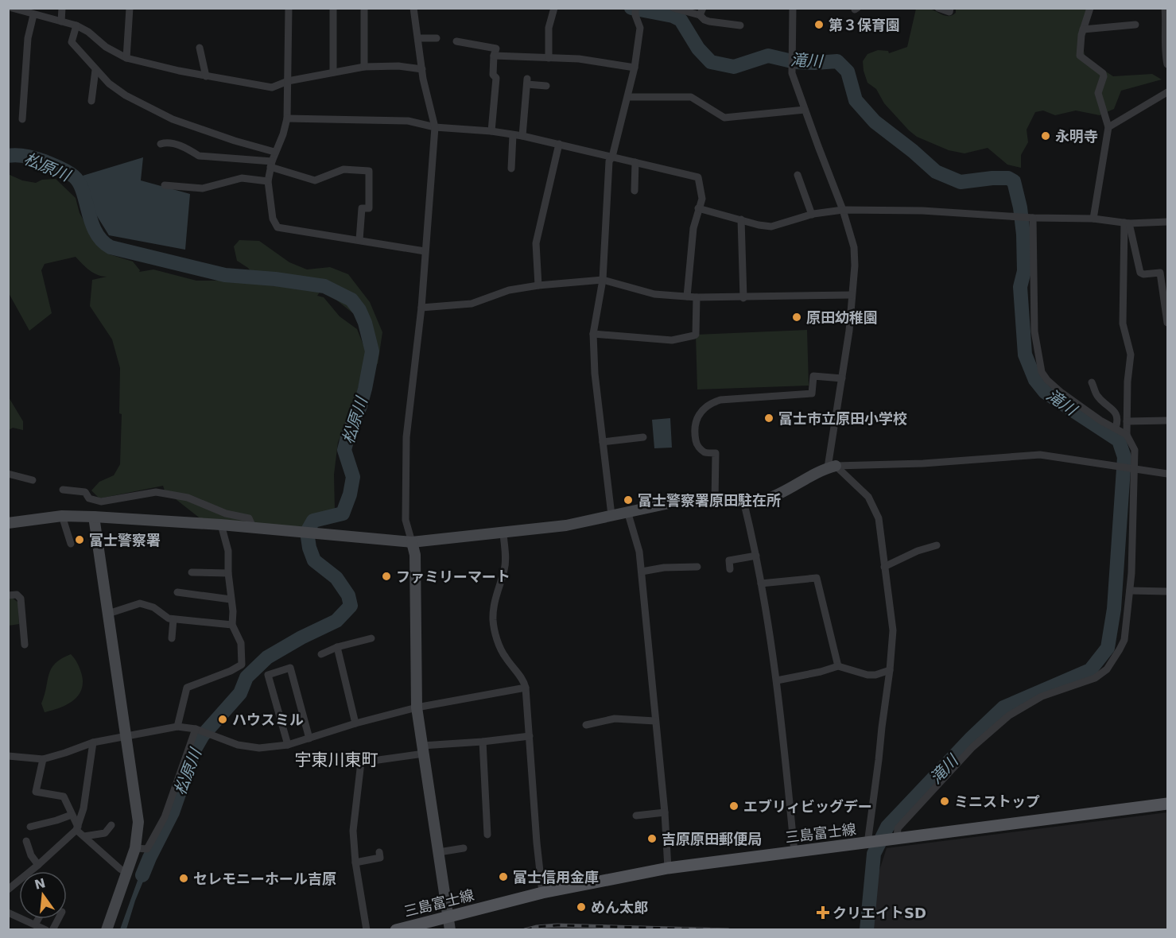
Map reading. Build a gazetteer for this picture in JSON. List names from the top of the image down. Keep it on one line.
{"streets":{"main road":["三島富士線"]},"districts":["宇東川東町"],"water":["滝川","松原川"],"places":{"other":["第３保育園","永明寺","原田幼稚園","富士市立原田小学校","富士警察署原田駐在所","富士警察署","ファミリーマート","ハウスミル","ミニストップ","エブリィビッグデー","吉原原田郵便局","富士信用金庫","セレモニーホール吉原","めん太郎"],"health":["クリエイトSD"]},"north":"top"}
